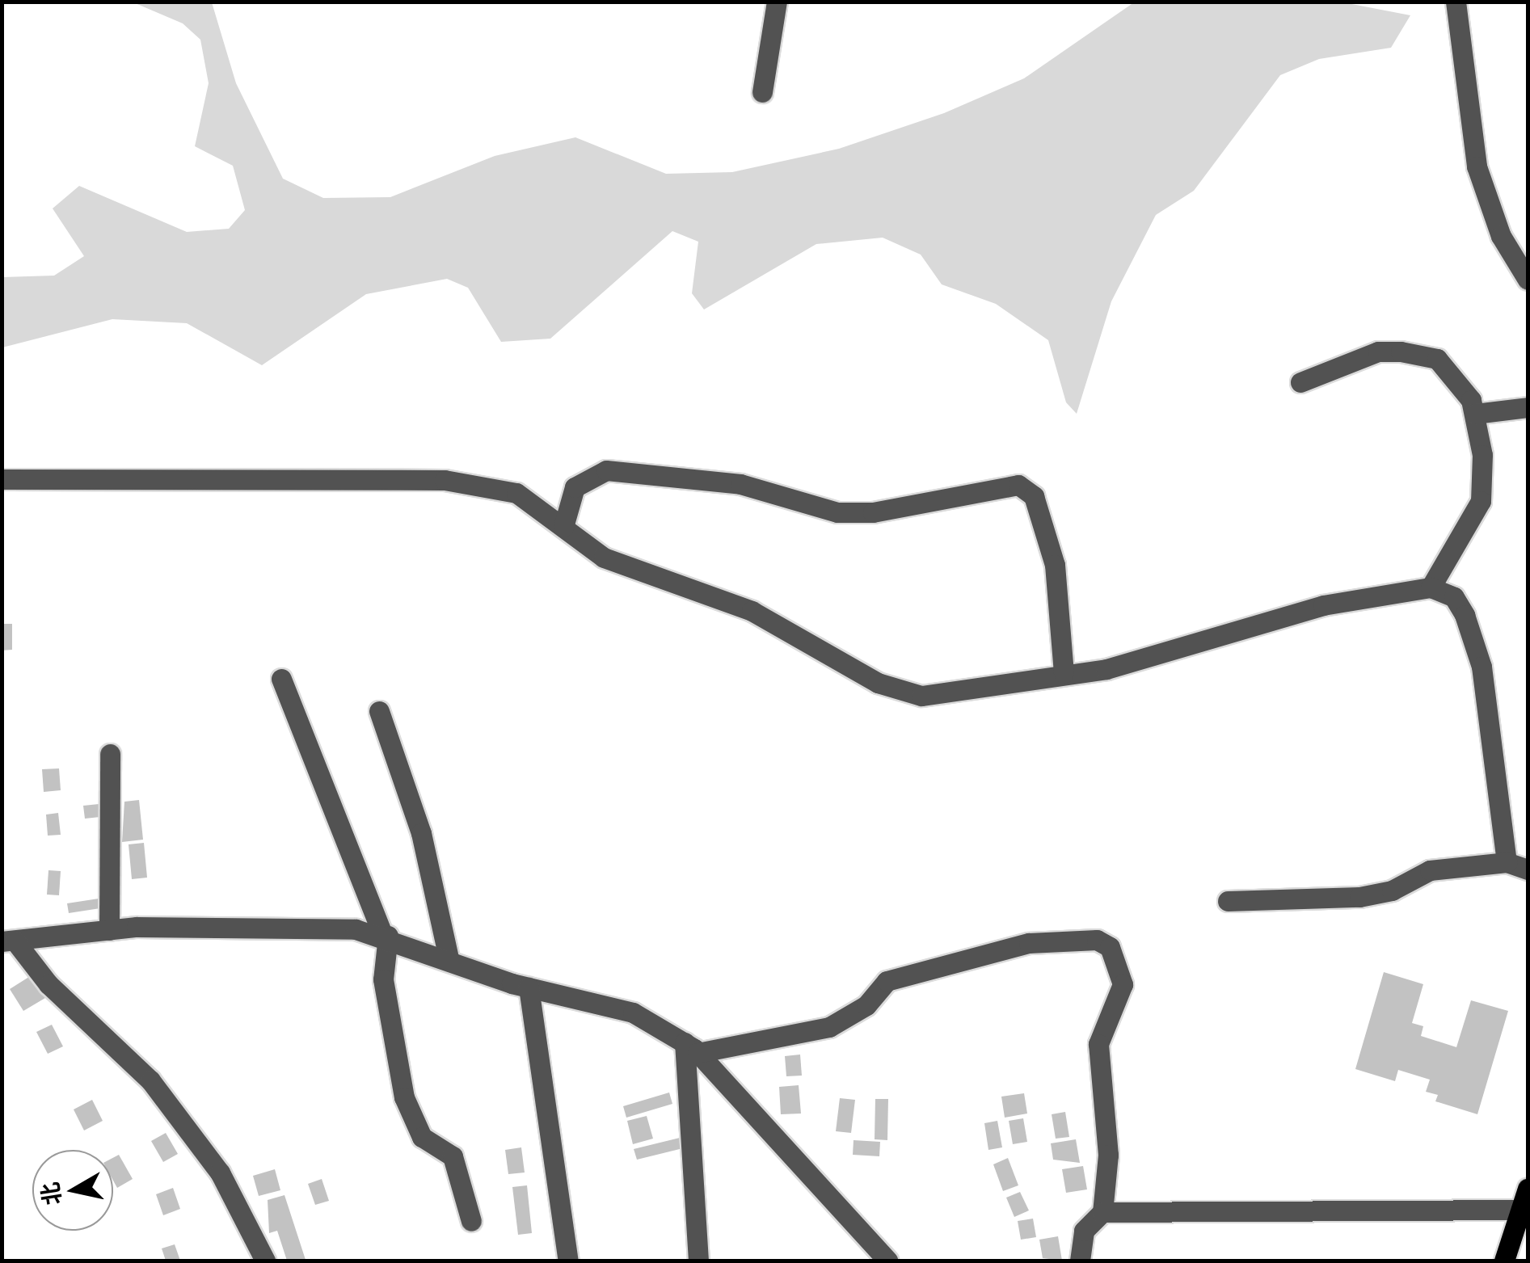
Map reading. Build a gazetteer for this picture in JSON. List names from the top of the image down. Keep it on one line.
{"north":"left"}
